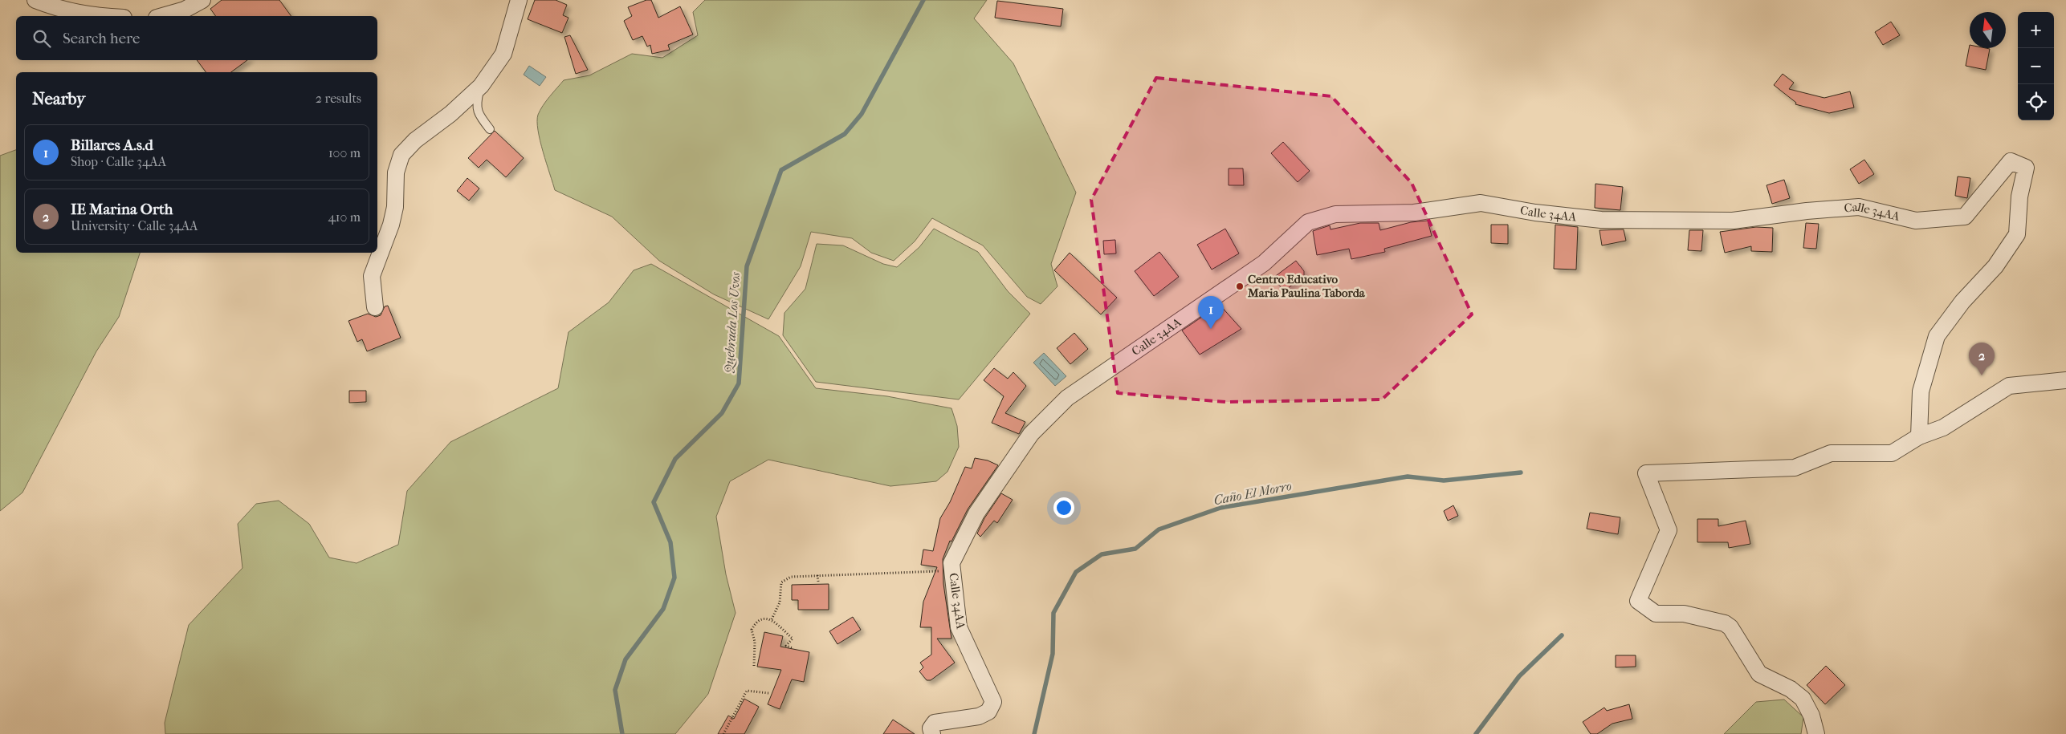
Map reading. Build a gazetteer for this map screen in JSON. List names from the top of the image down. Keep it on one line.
{"streets":{"street":["Calle 34AA"]},"water":["Quebrada Los Uvos","Caño El Morro"],"places":["Centro Educativo Maria Paulina Taborda"],"north":"top","page":{"map_buttons":["+","−"],"search":"Search here","heading":["Nearby","2 results"],"list":[{"mark":"1","name":"Billares A.s.d","note":"Shop · Calle 34AA","value":"100 m"},{"mark":"2","name":"IE Marina Orth","note":"University · Calle 34AA","value":"410 m"}],"pins":["1","2"]}}
